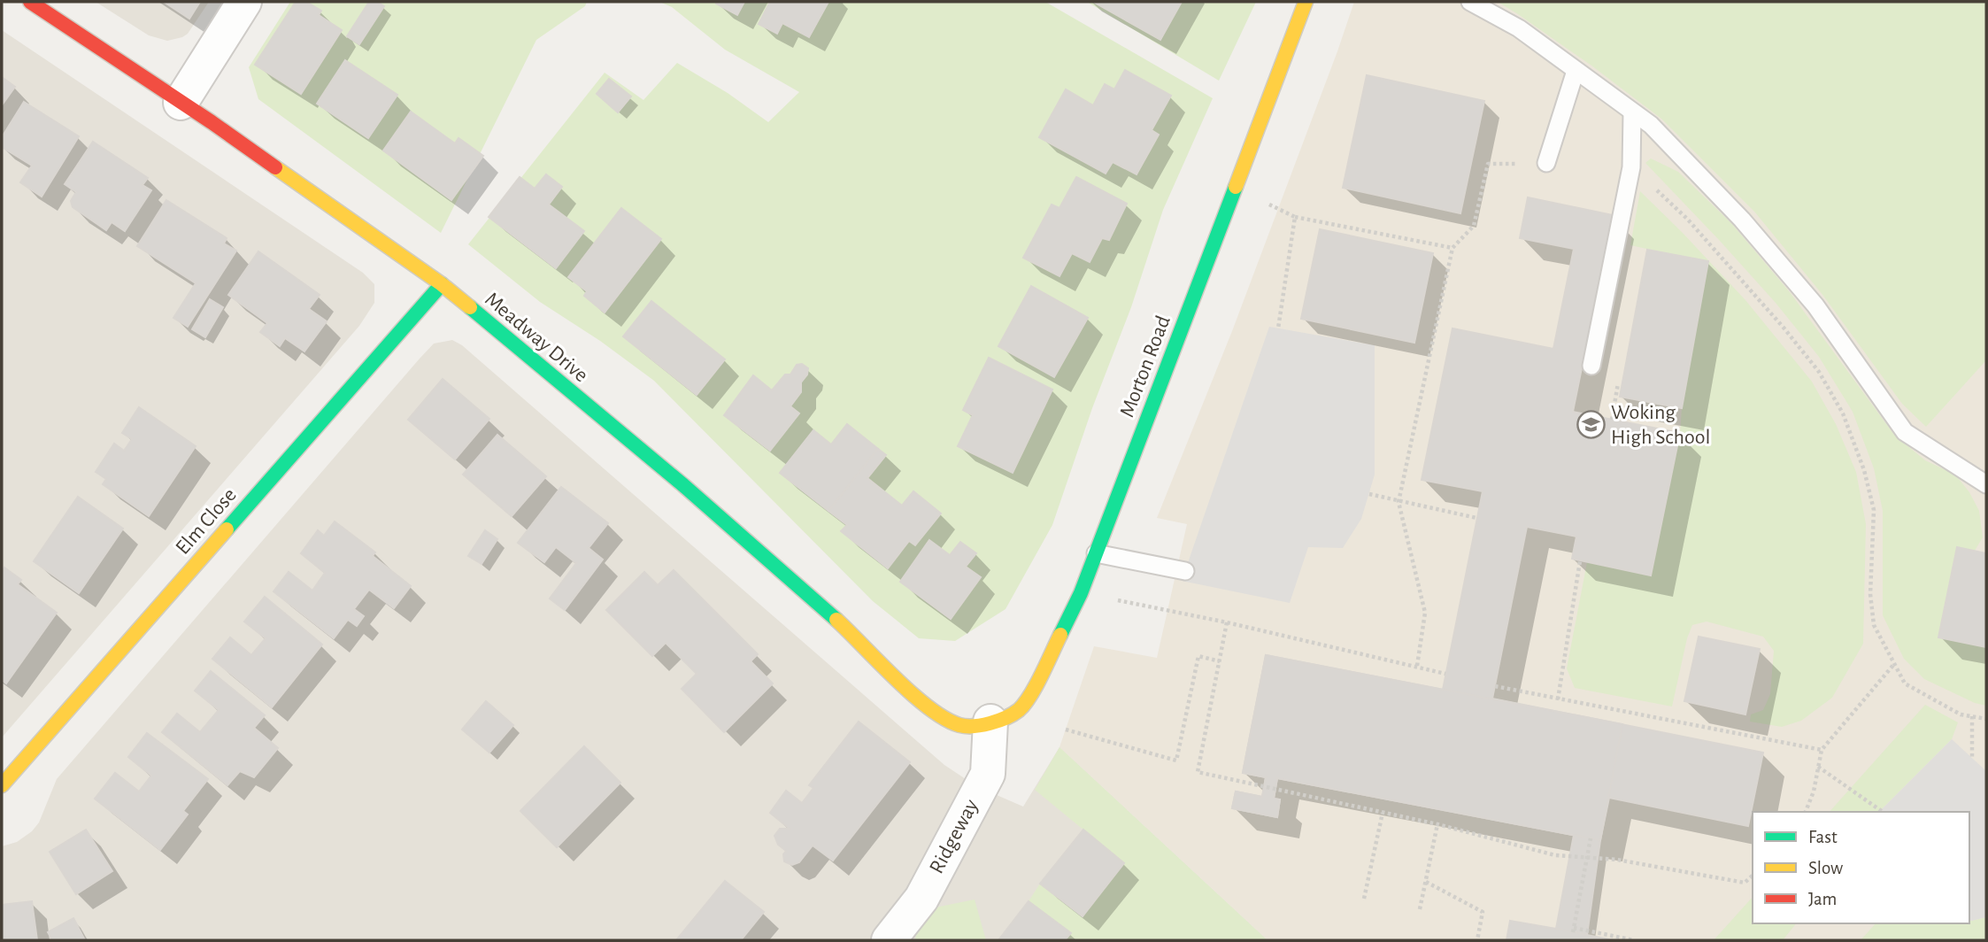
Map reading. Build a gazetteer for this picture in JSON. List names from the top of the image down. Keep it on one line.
{"streets":{"street":["Meadway Drive","Morton Road","Elm Close","Ridgeway"]},"crossings":[["Meadway Drive","Morton Road"],["Meadway Drive","Elm Close"],["Meadway Drive","Ridgeway"],["Morton Road","Ridgeway"]],"places":{"school or university":["Woking High School"]},"legend":["Fast","Slow","Jam"]}
